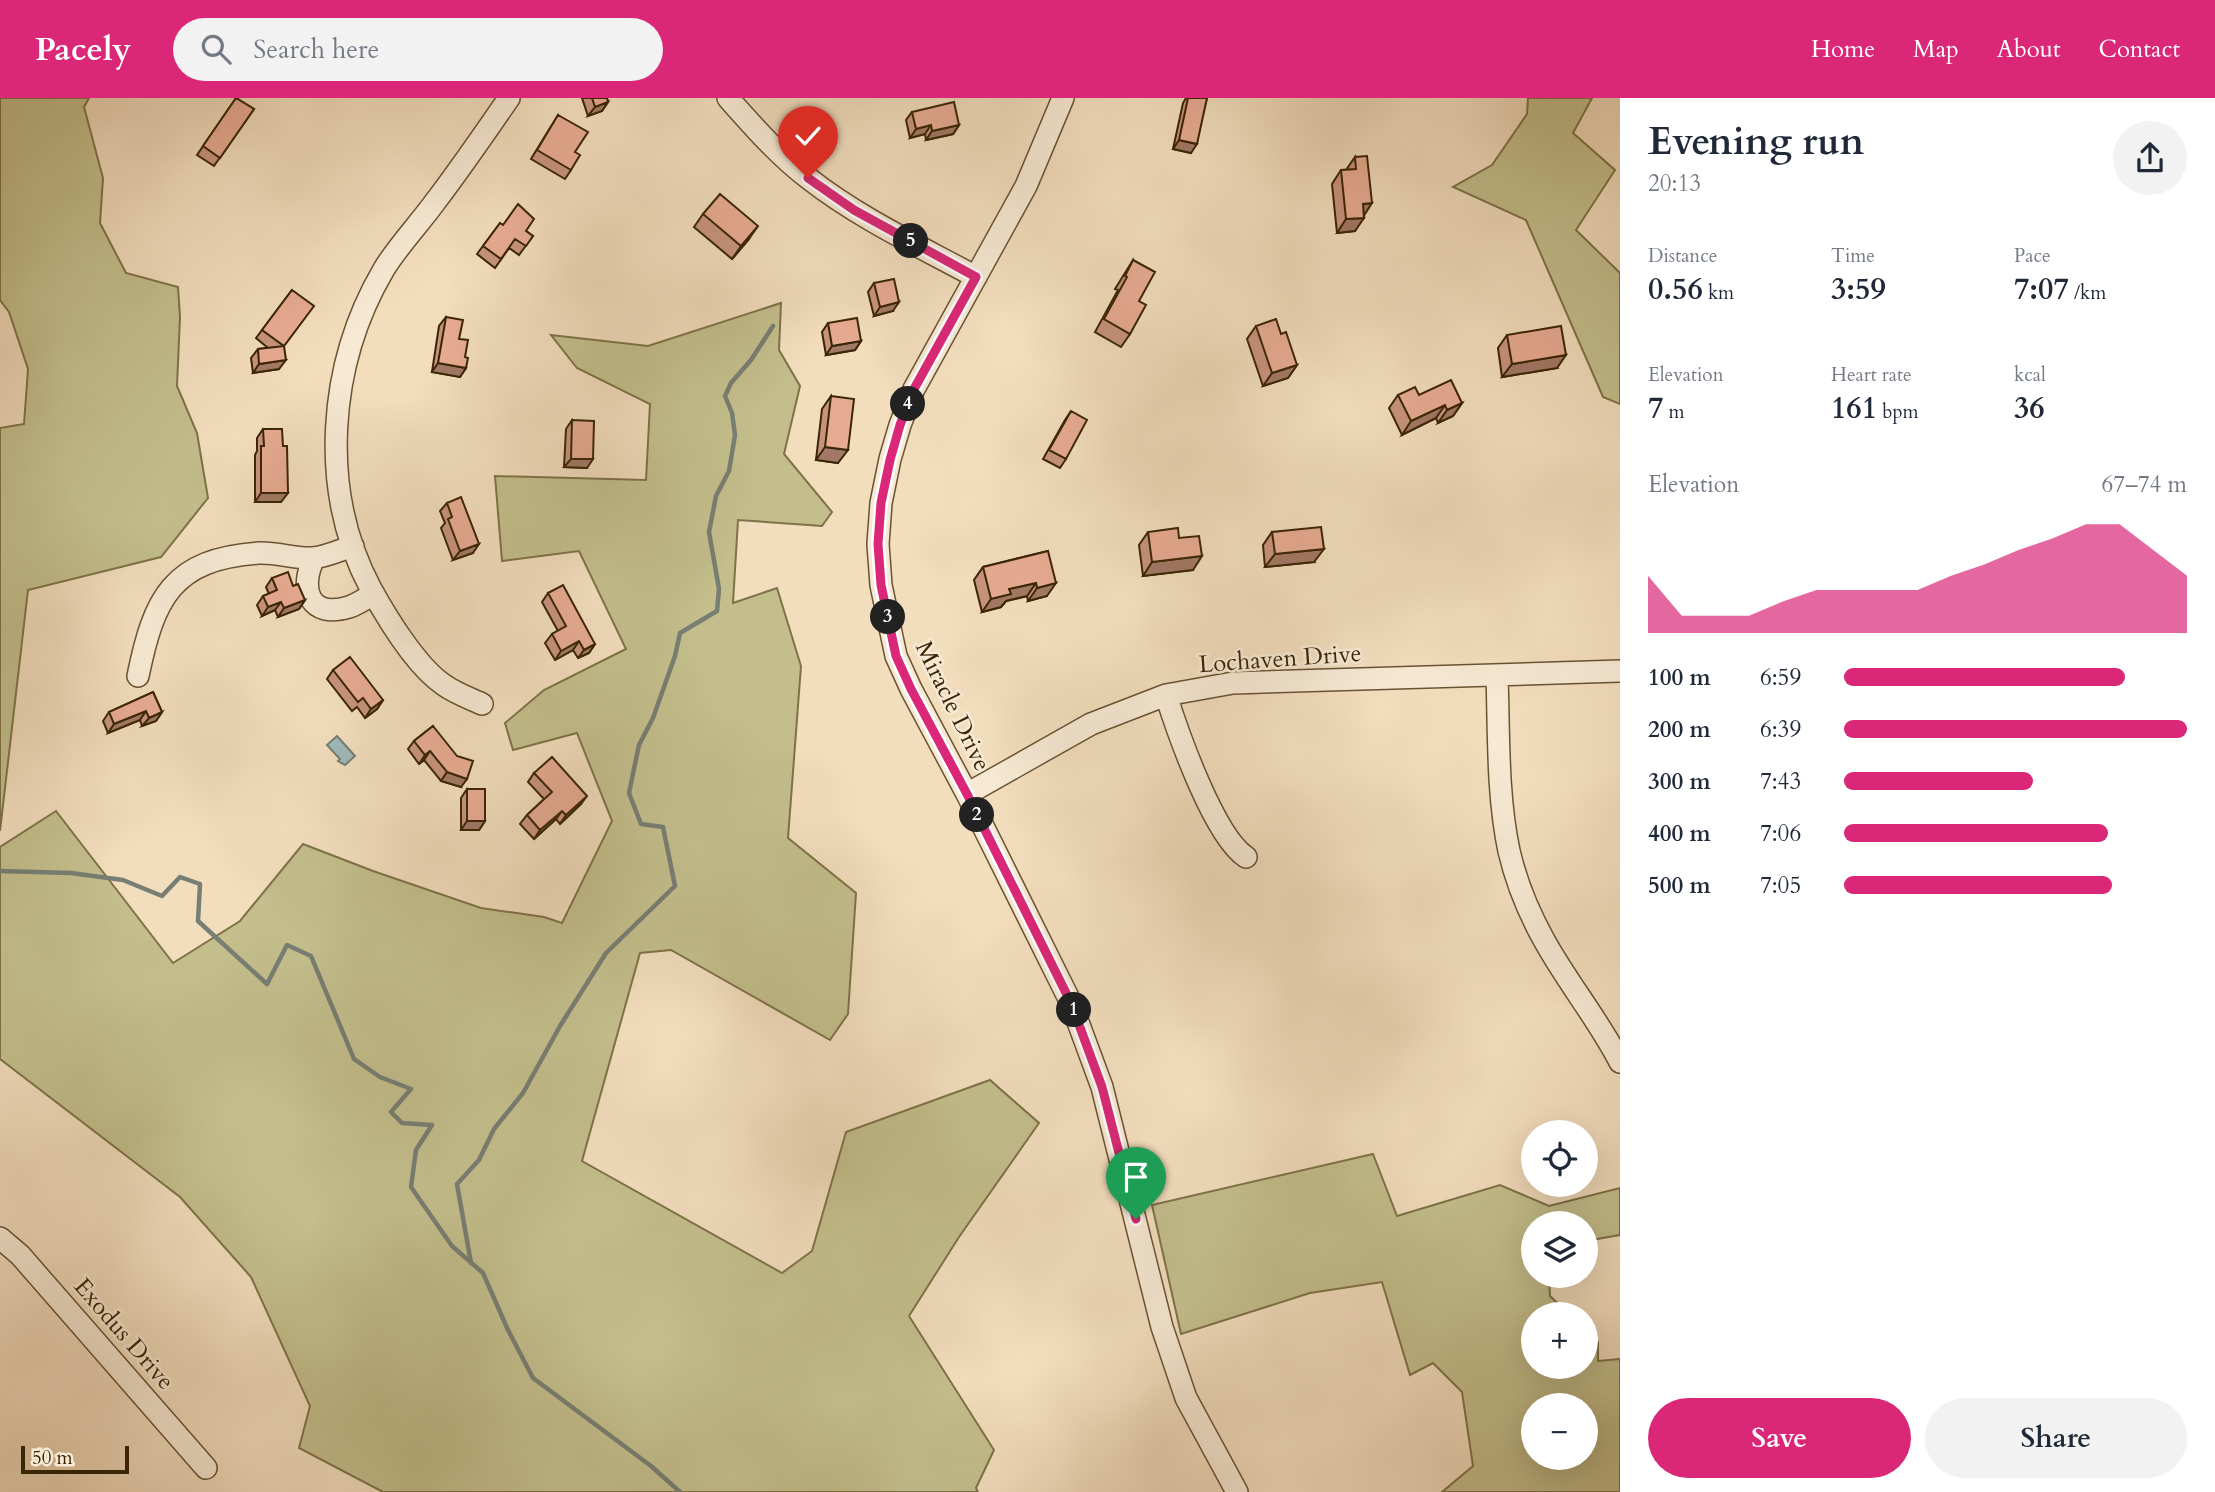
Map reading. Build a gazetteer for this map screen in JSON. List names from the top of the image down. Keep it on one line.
{"streets":{"street":["Lochaven Drive","Miracle Drive","Exodus Drive"]},"crossings":[["Lochaven Drive","Miracle Drive"]],"scale_bar":"50 m","page":{"header":"Pacely","search":"Search here","nav":["Home","Map","About","Contact"],"heading":["Evening run","20:13"],"stats":[["Distance","0.56 km"],["Time","3:59"],["Pace","7:07 /km"],["Elevation","7 m"],["Heart rate","161 bpm"],["kcal","36"]],"pins":["5","4","3","2","1"],"chart":["Elevation","67–74 m"],"list":[{"name":"100 m","note":"6:59"},{"name":"200 m","note":"6:39"},{"name":"300 m","note":"7:43"},{"name":"400 m","note":"7:06"},{"name":"500 m","note":"7:05"}],"map_buttons":["+","−"],"buttons":["Save","Share"],"scale":"50 m"}}
